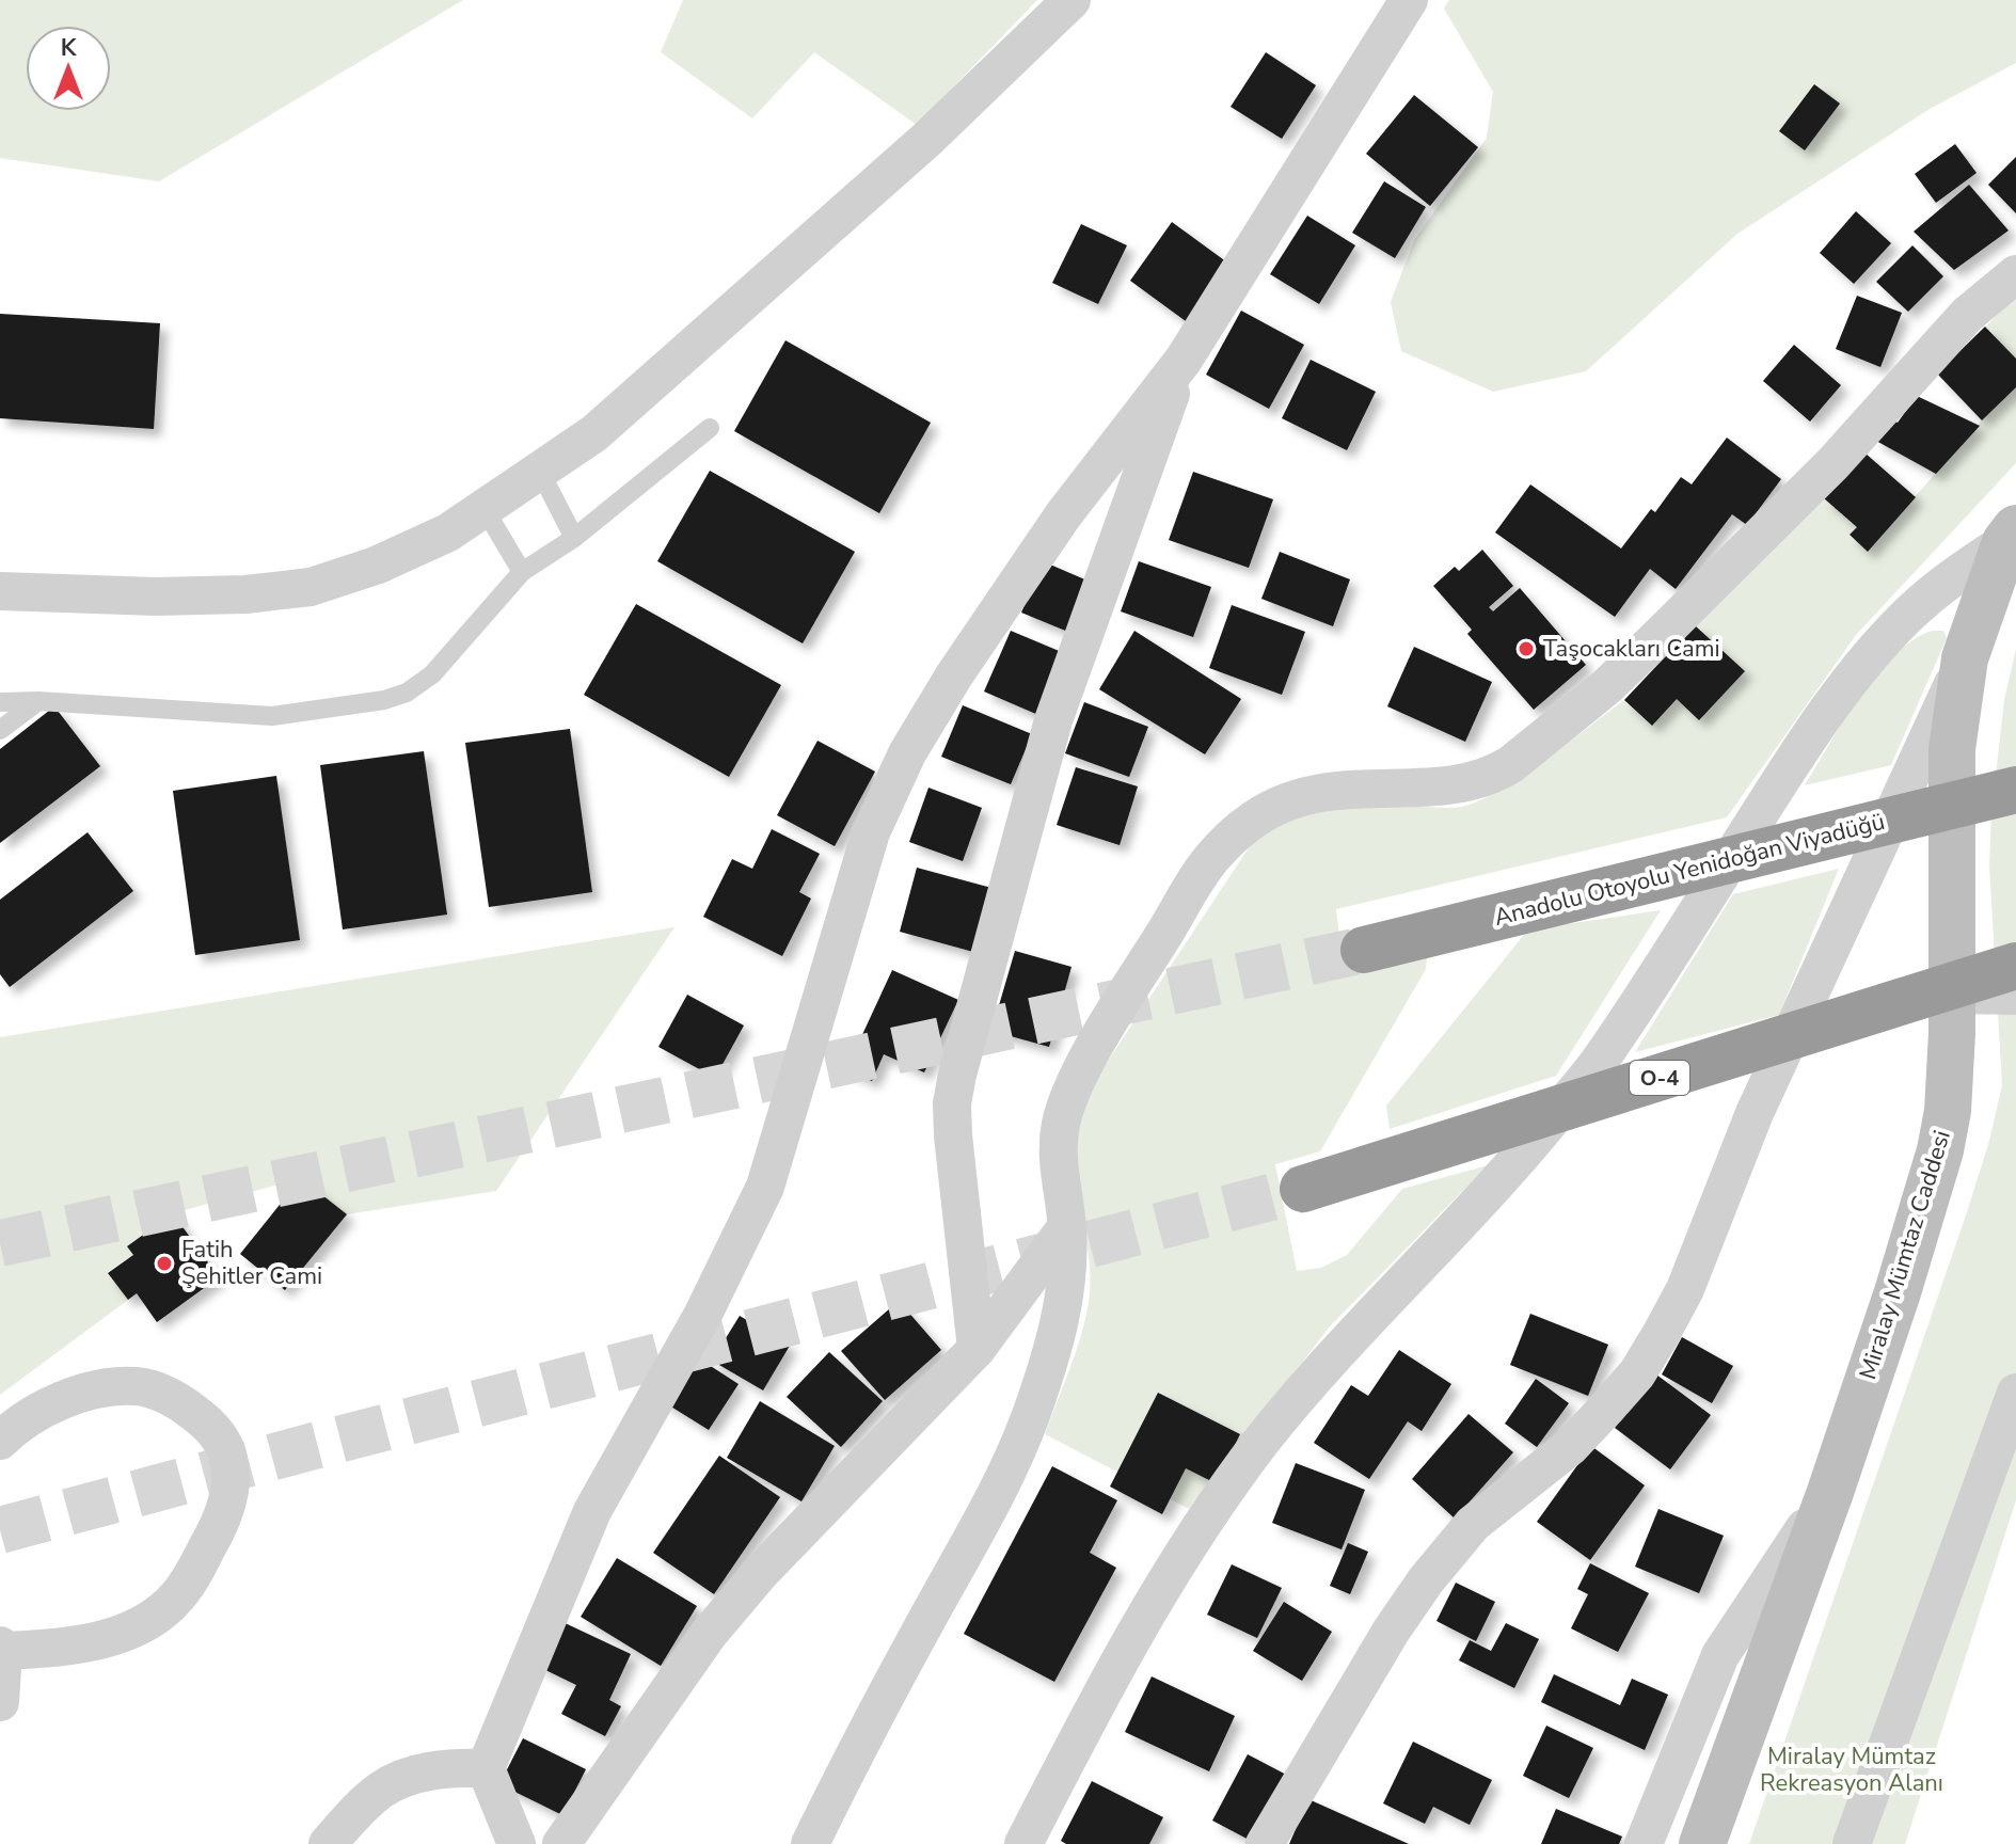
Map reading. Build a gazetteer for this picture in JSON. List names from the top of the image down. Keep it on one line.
{"streets":{"highway":["Anadolu Otoyolu Yenidoğan Viyadüğü","O-4"],"main road":["Miralay Mümtaz Caddesi"]},"parks":["Miralay Mümtaz Rekreasyon Alanı"],"places":["Taşocakları Cami","Fatih Şehitler Cami"],"north":"top"}
